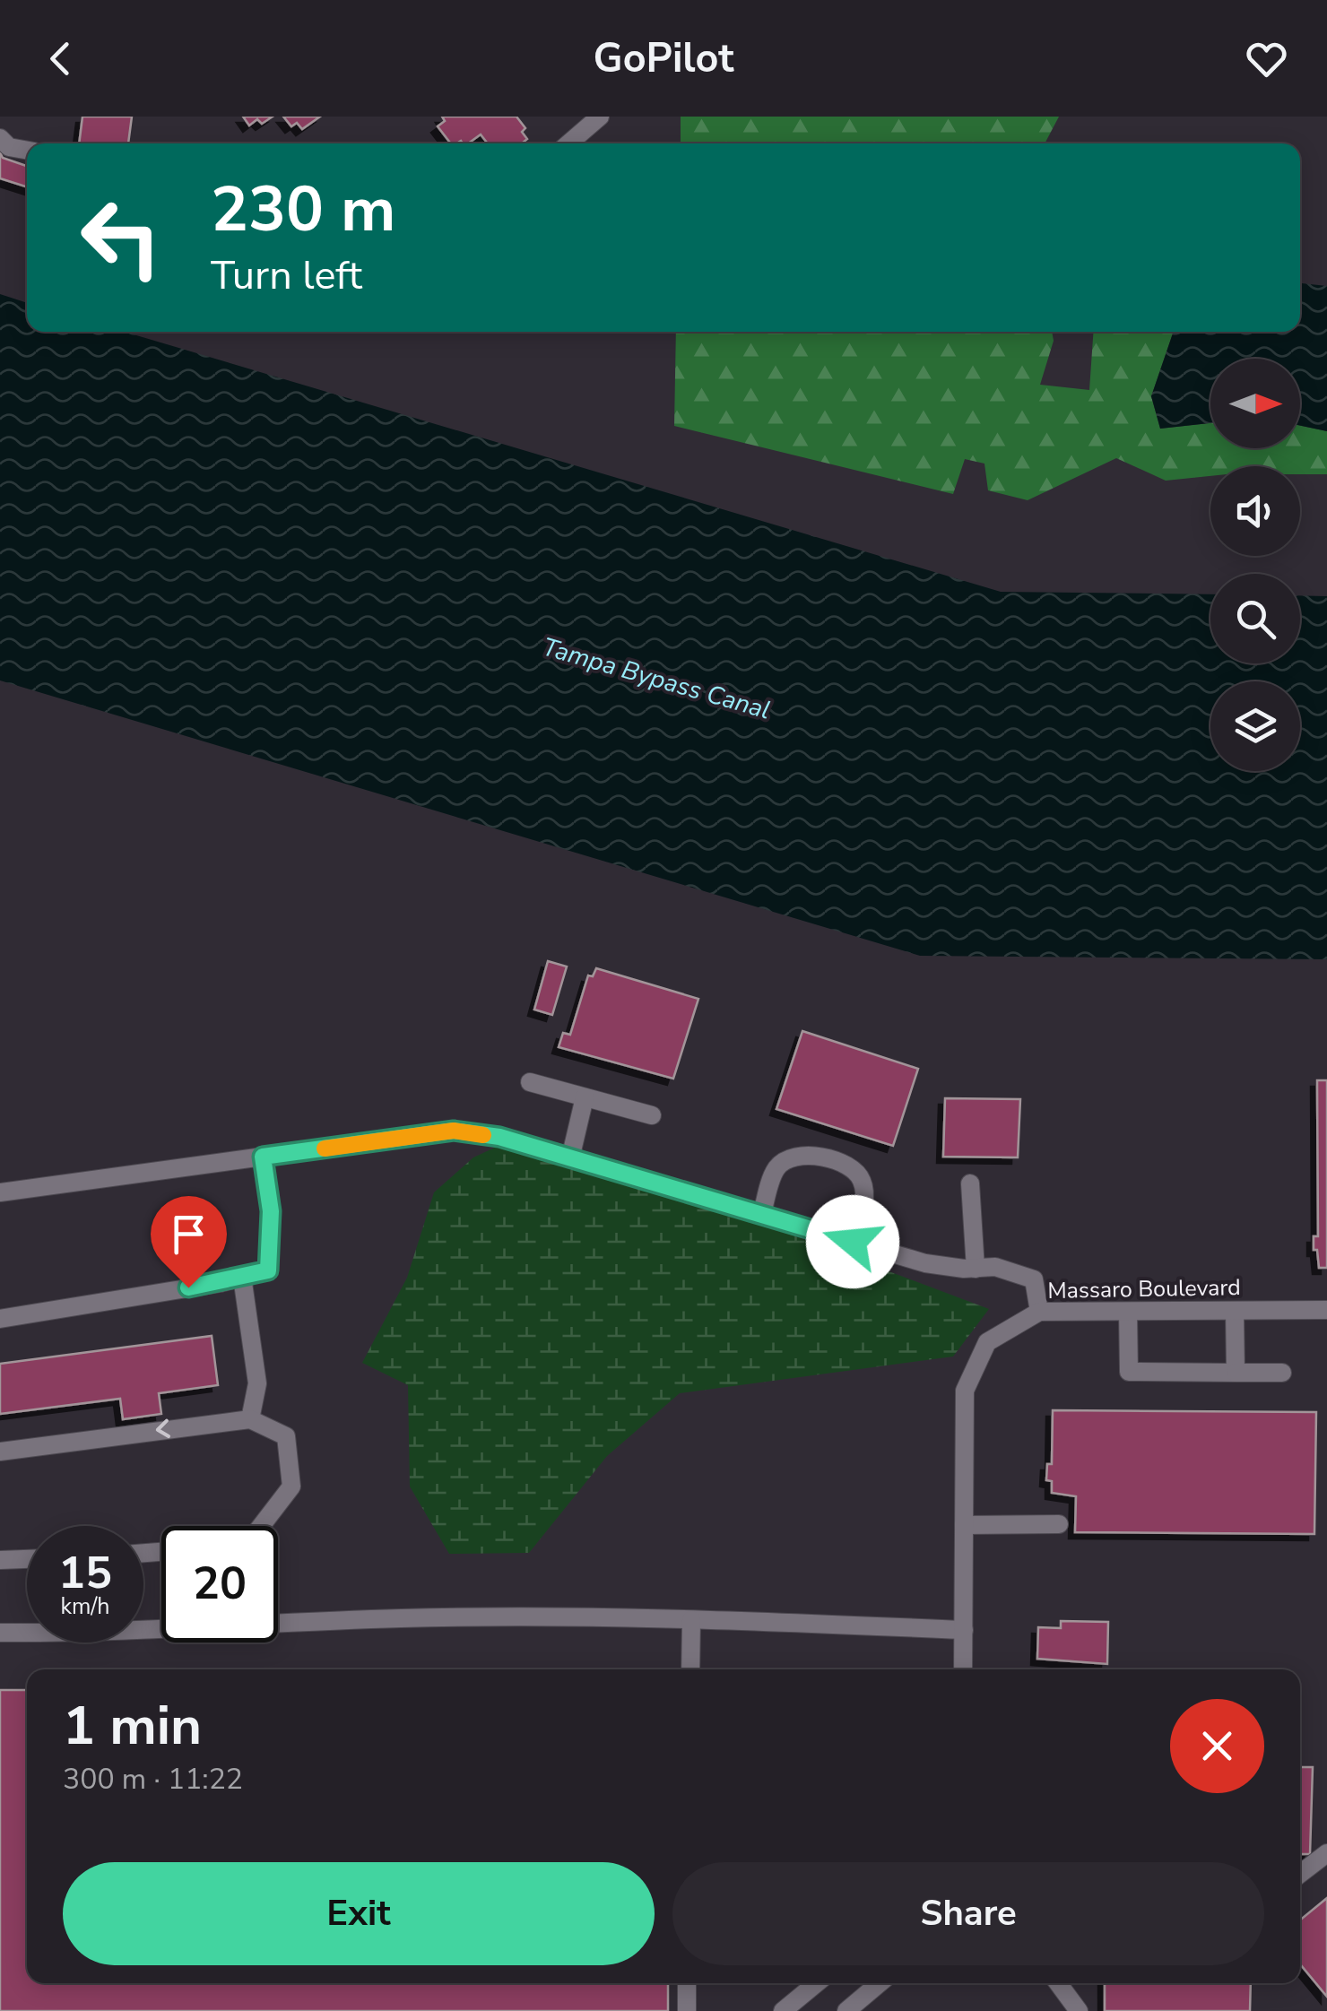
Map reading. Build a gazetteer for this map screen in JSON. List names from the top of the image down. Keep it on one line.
{"streets":{"street":["Massaro Boulevard"]},"water":["Tampa Bypass Canal"],"north":"right","page":{"header":"GoPilot","turn":["230 m","Turn left"],"speed":"15 km/h","limit":"20","heading":["1 min","300 m · 11:22"],"buttons":["Exit","Share"]}}
